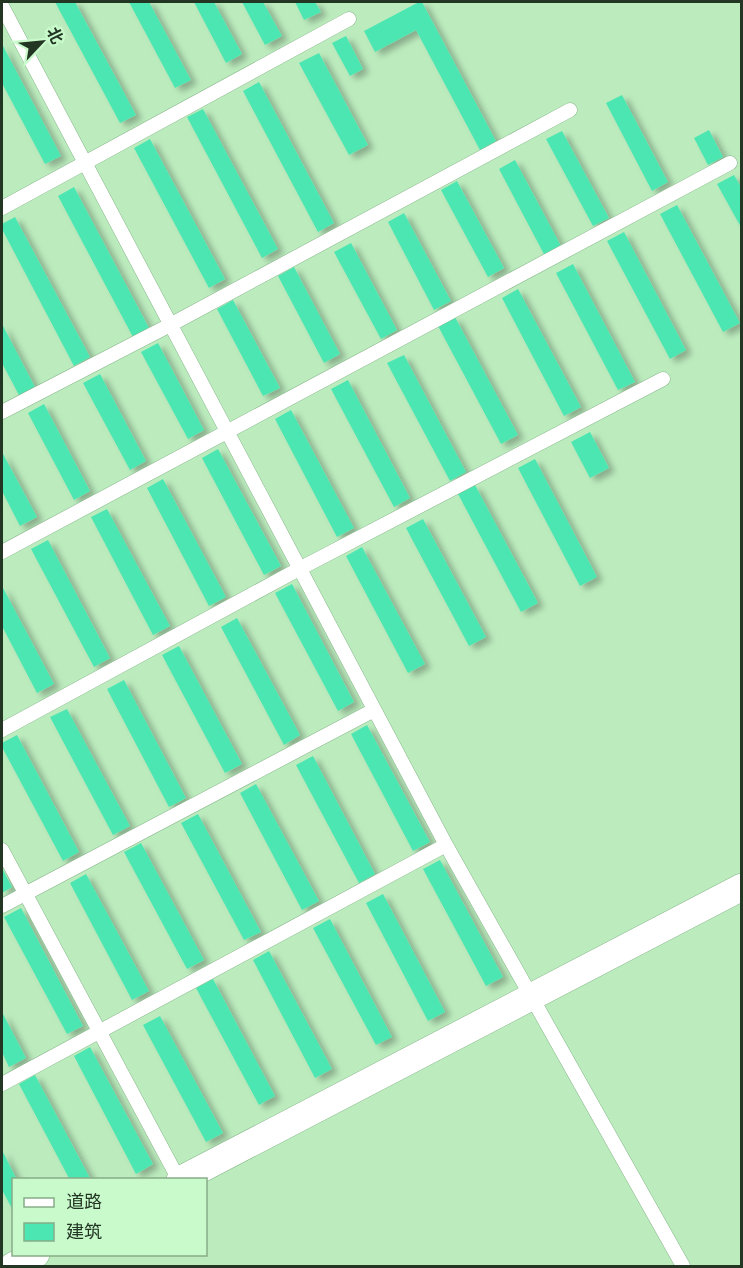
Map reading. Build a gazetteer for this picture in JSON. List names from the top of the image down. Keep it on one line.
{"legend":["道路","建筑"],"north":"top right"}
